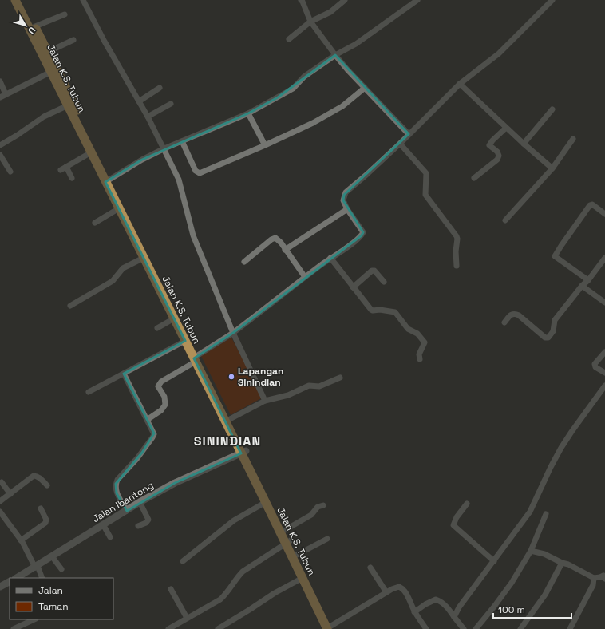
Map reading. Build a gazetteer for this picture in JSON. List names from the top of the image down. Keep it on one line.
{"streets":{"highway":["Jalan K.S. Tubun"],"street":["Jalan Ibantong"]},"crossings":[["Jalan K.S. Tubun","Jalan Ibantong"]],"districts":["SININDIAN"],"places":["Lapangan Sinindian"],"legend":["Jalan","Taman"],"scale_bar":"100 m","north":"bottom right"}
